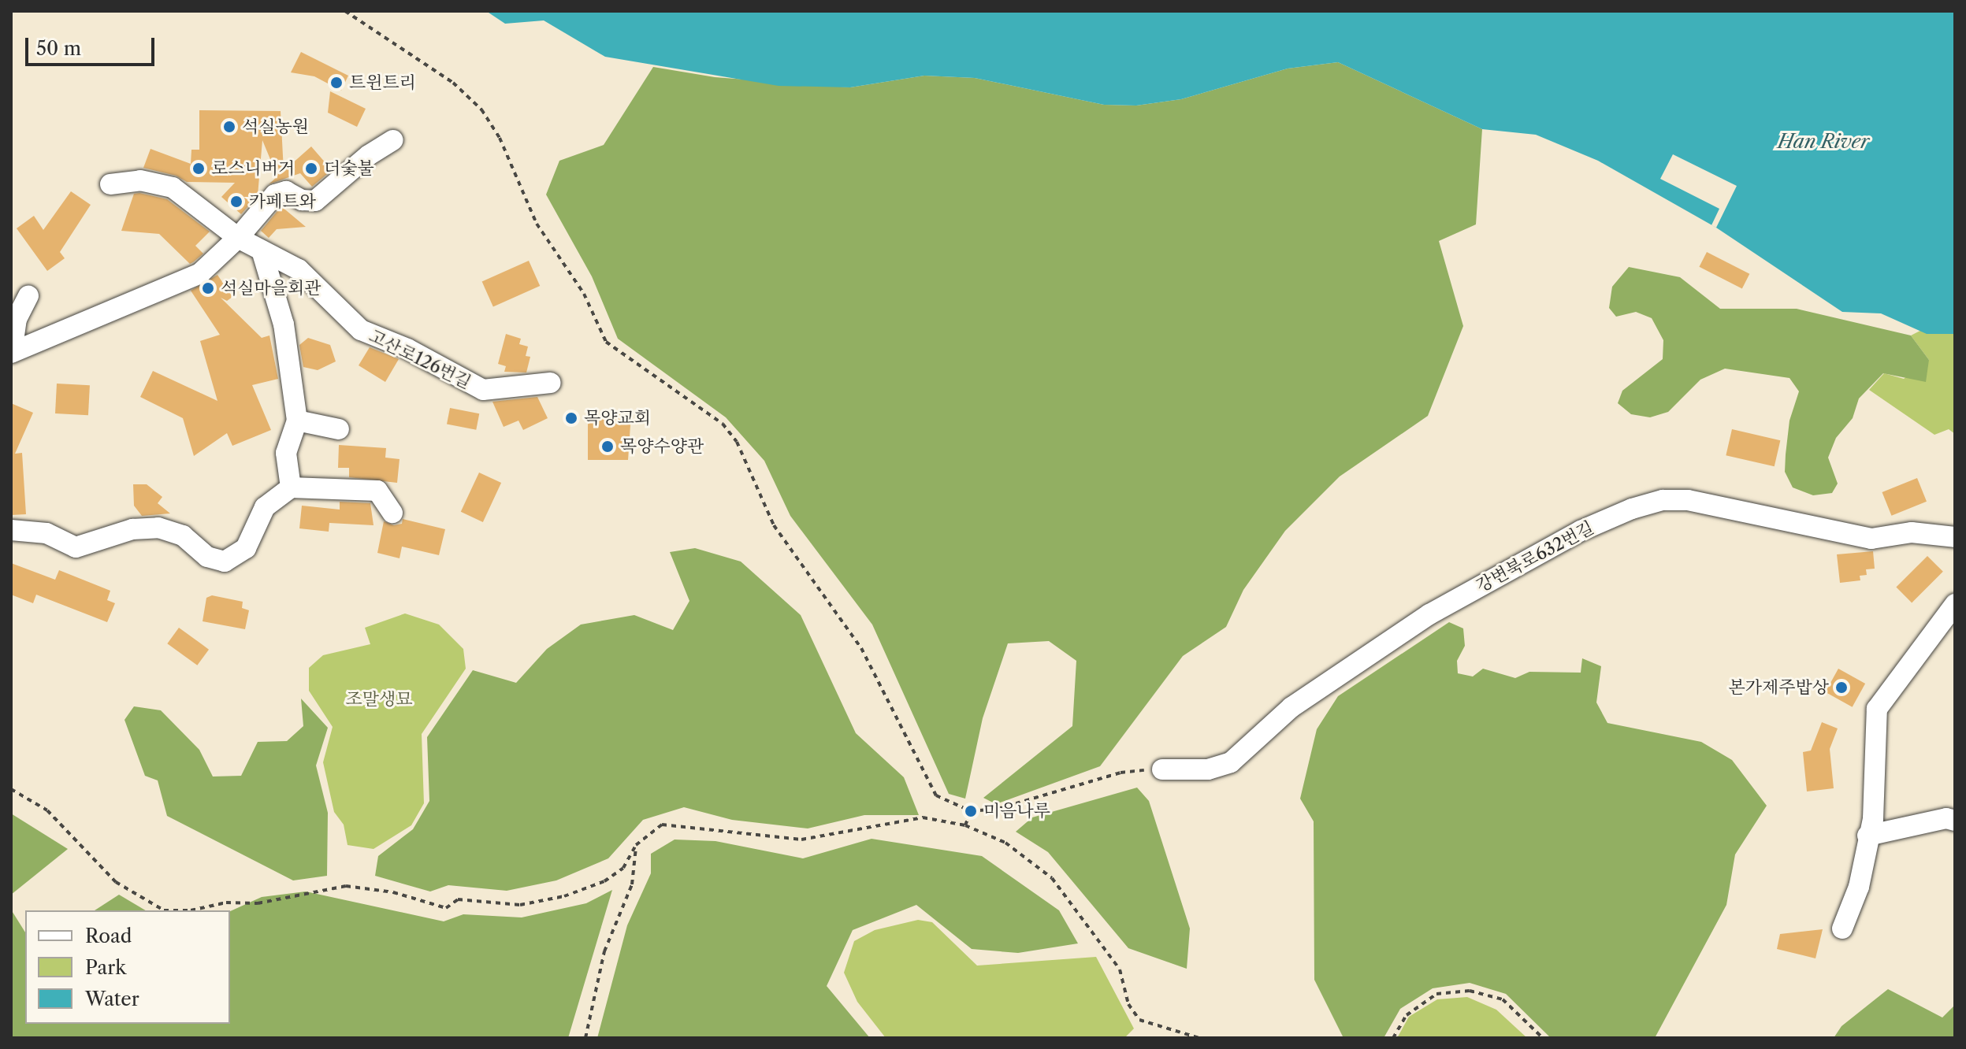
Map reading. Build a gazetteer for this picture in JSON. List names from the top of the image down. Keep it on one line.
{"streets":{"street":["고산로126번길","강변북로632번길"]},"water":["Han River"],"parks":["조말생묘"],"places":["트윈트리","석실농원","로스니버거","더숯불","카페트와","석실마을회관","목양교회","목양수양관","본가제주밥상","미음나루"],"legend":["Road","Park","Water"],"scale_bar":"50 m"}
